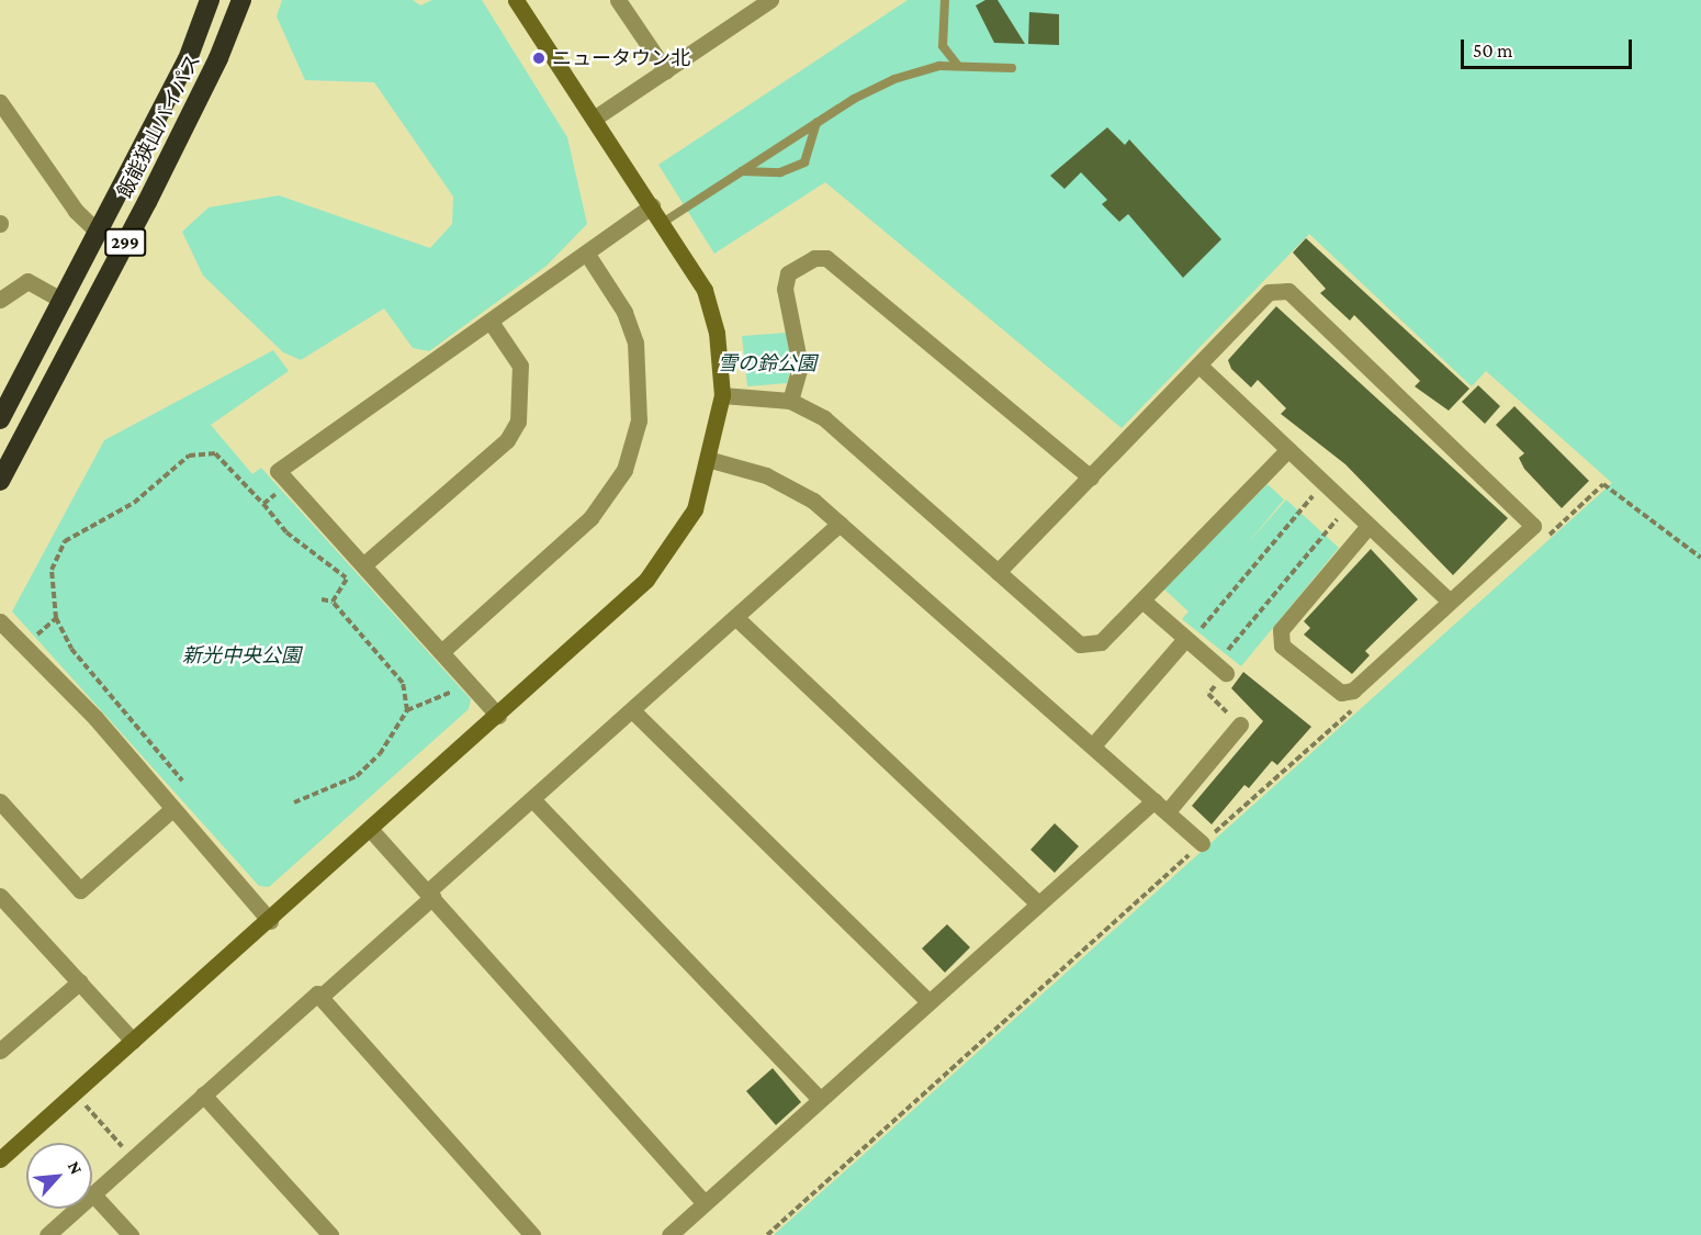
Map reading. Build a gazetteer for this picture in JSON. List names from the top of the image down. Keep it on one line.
{"streets":{"highway":["飯能狭山バイパス","299"]},"parks":["雪の鈴公園","新光中央公園"],"places":["ニュータウン北"],"scale_bar":"50 m","north":"top right"}
